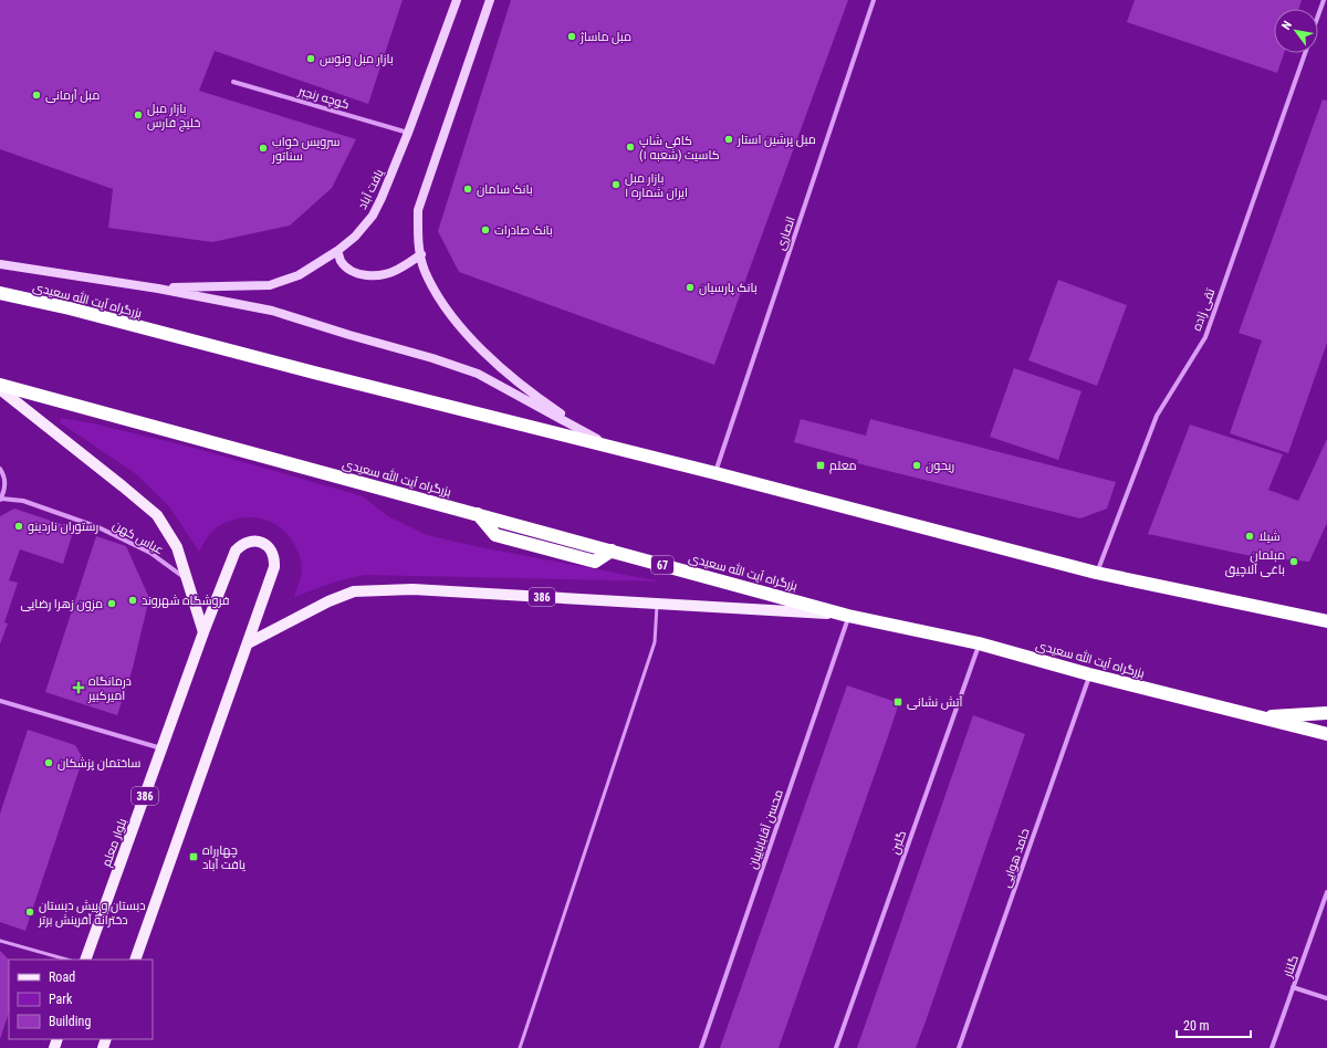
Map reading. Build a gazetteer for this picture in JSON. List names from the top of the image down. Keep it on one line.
{"streets":{"highway":["بزرگراه آیت الله سعیدی","67"],"main road":["یافت آباد","386","بلوار معلم"],"street":["کوچه رنجبر","انصاری","تقی زاده","عباس کهن","محسن آقاباباییان","گلبن","حامد هوایی","گلنار"]},"crossings":[["کوچه رنجبر","یافت آباد"],["انصاری","بزرگراه آیت الله سعیدی"],["بزرگراه آیت الله سعیدی","تقی زاده"],["بزرگراه آیت الله سعیدی","386"],["بزرگراه آیت الله سعیدی","محسن آقاباباییان"],["بزرگراه آیت الله سعیدی","گلبن"],["بزرگراه آیت الله سعیدی","حامد هوایی"],["386","محسن آقاباباییان"],["386","بلوار معلم"]],"places":{"other":["مبل ماساژ","بازار مبل ونوس","مبل آرمانی","بازار مبل خلیج فارس","مبل پرشین استار","کافی شاپ کاسیت (شعبه ۱)","سرویس خواب سناتور","بازار مبل ایران شماره ۱","بانک سامان","بانک صادرات","بانک پارسیان","ریحون","رستوران ناردینو","شیلا","مبلمان باغی آلاچیق","فروشگاه شهروند","مزون زهرا رضایی","ساختمان پزشکان","دبستان و پیش دبستان دخترانه آفرینش برتر"],"transit":["معلم","آتش نشانی","چهارراه یافت آباد"],"health":["درمانگاه امیرکبیر"]},"legend":["Road","Park","Building"],"scale_bar":"20 m","north":"top left"}
